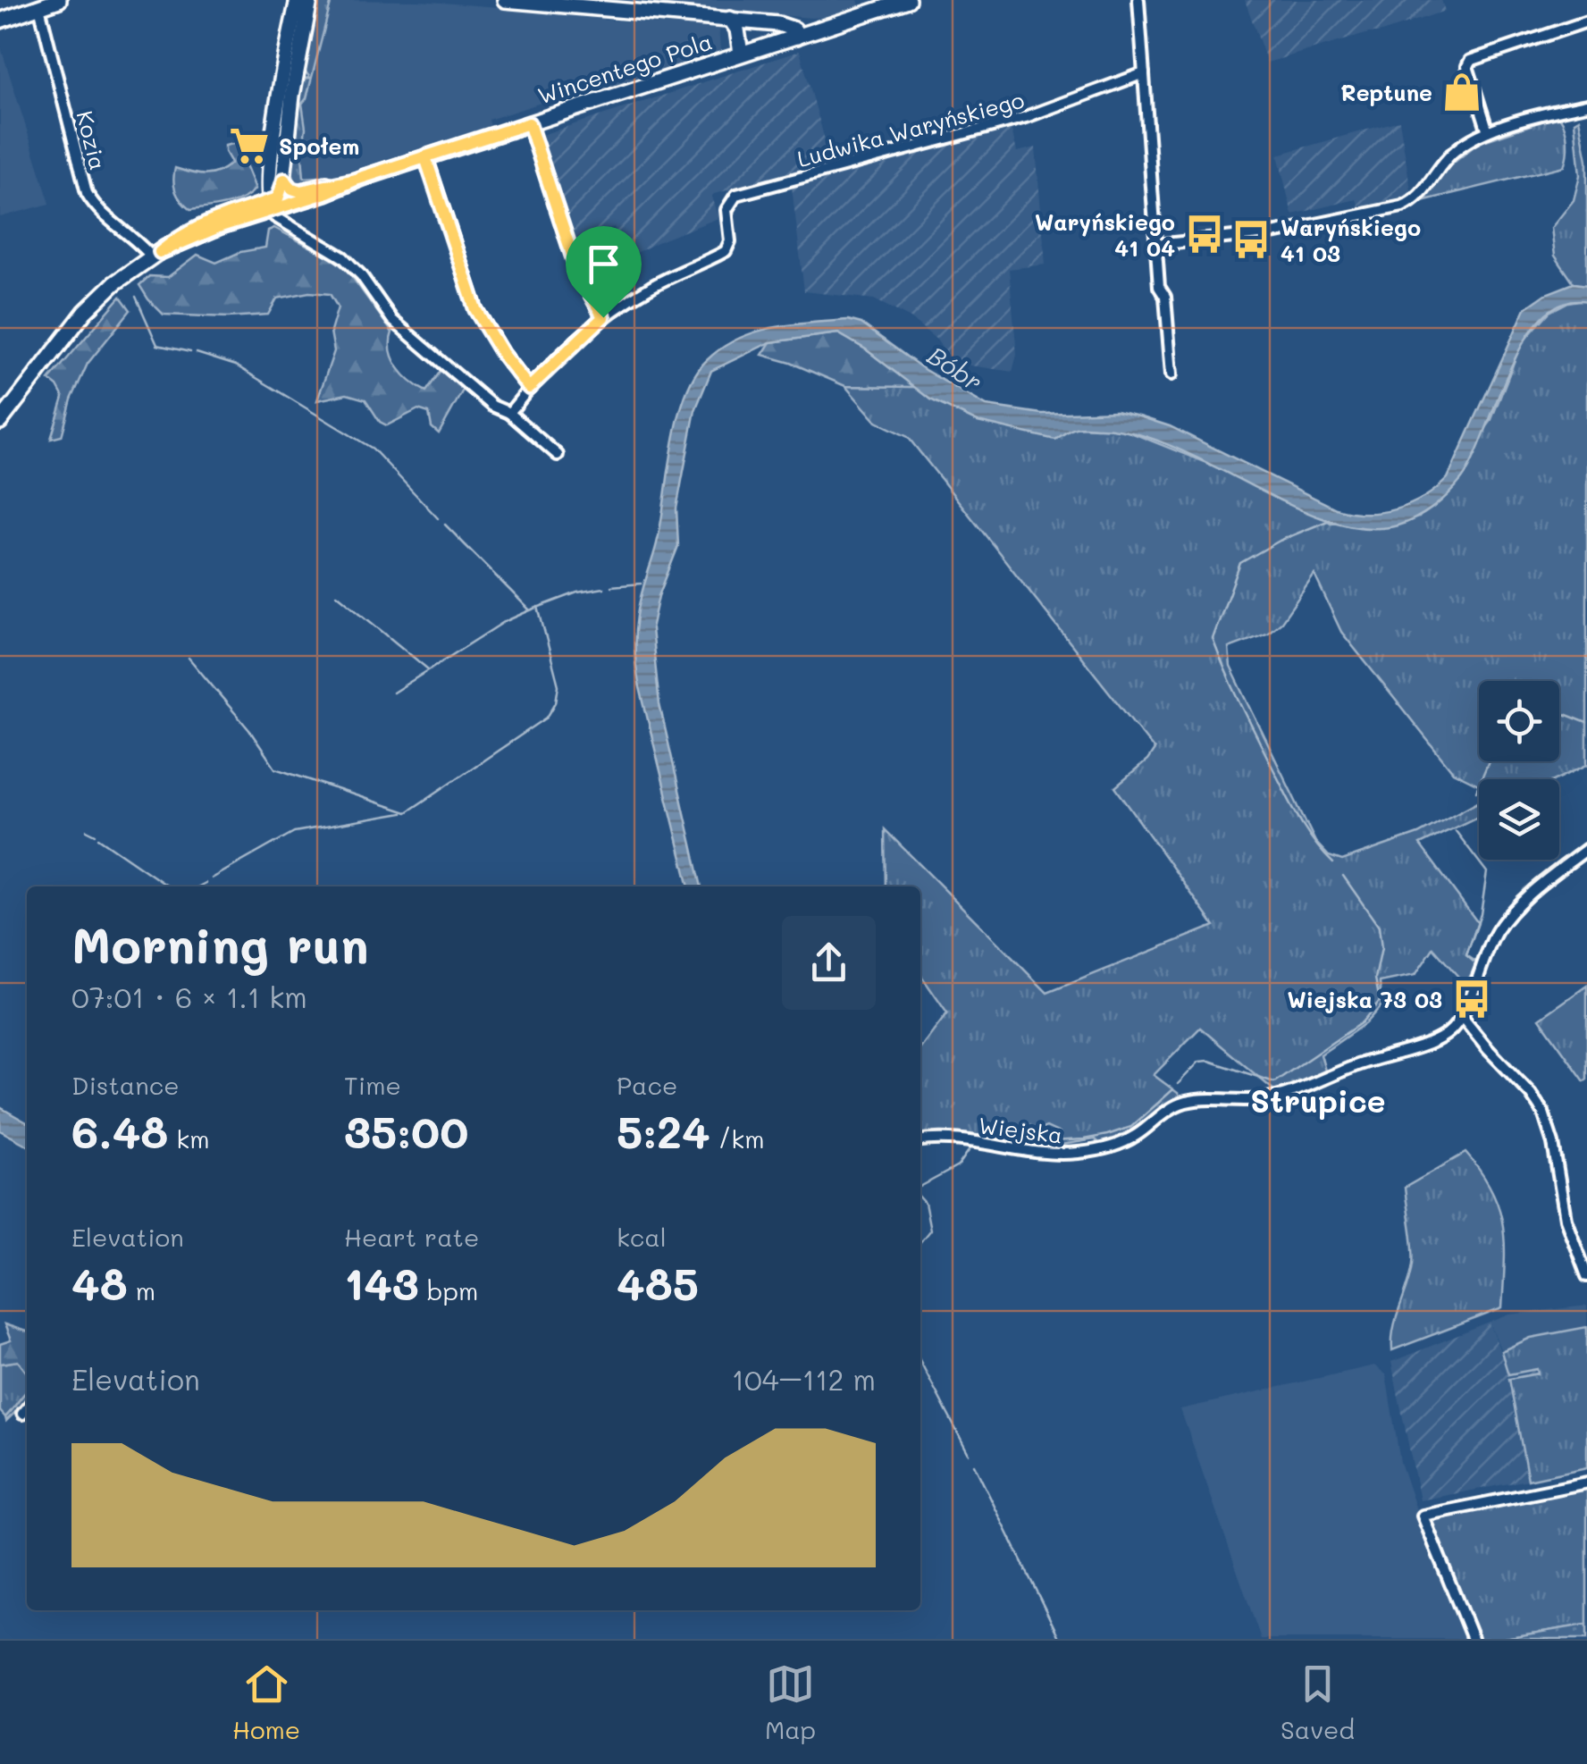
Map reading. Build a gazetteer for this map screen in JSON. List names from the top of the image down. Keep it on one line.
{"streets":{"street":["Wincentego Pola","Ludwika Waryńskiego","Kozia","Wiejska"]},"crossings":[["Wincentego Pola","Kozia"]],"districts":["Strupice"],"water":["Bóbr"],"places":{"shop":["Reptune"],"supermarket":["Społem"],"bus stop":["Waryńskiego 41 04","Waryńskiego 41 03","Wiejska 73 03"]},"page":{"heading":["Morning run","07:01 · 6 × 1.1 km"],"stats":[["Distance","6.48 km"],["Time","35:00"],["Pace","5:24 /km"],["Elevation","48 m"],["Heart rate","143 bpm"],["kcal","485"]],"chart":["Elevation","104–112 m"],"tabs":["Home","Map","Saved"]}}
